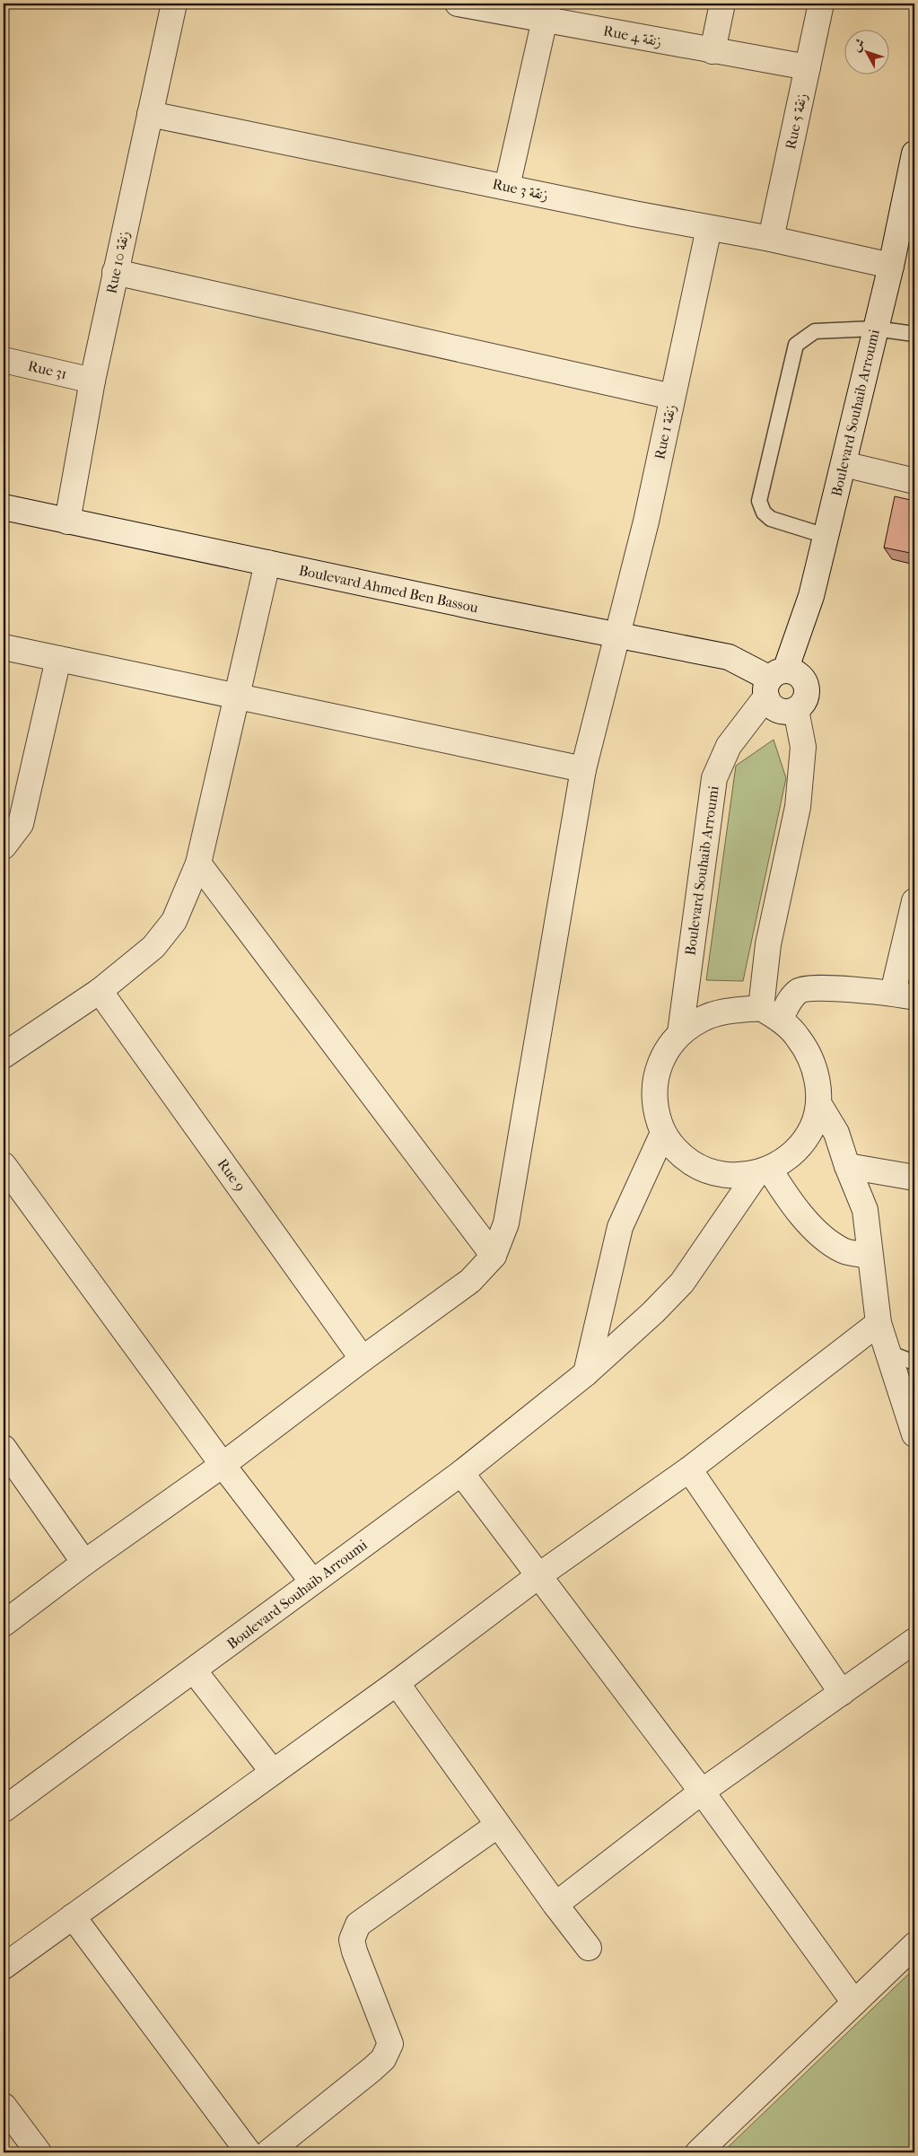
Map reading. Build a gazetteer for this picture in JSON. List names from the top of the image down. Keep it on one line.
{"streets":{"street":["Rue 4 زنقة","Rue 5 زنقة","Rue 3 زنقة","Rue 10 زنقة","Rue 31","Boulevard Souhaib Arroumi","Rue 1 زنقة","Boulevard Ahmed Ben Bassou","Rue 9"]},"crossings":[["Rue 4 زنقة","Rue 5 زنقة"],["Rue 5 زنقة","Rue 3 زنقة"],["Rue 3 زنقة","Rue 10 زنقة"],["Rue 3 زنقة","Boulevard Souhaib Arroumi"],["Rue 3 زنقة","Rue 1 زنقة"],["Rue 10 زنقة","Rue 31"],["Rue 10 زنقة","Boulevard Ahmed Ben Bassou"],["Boulevard Souhaib Arroumi","Boulevard Ahmed Ben Bassou"],["Rue 1 زنقة","Boulevard Ahmed Ben Bassou"]],"north":"top left"}
